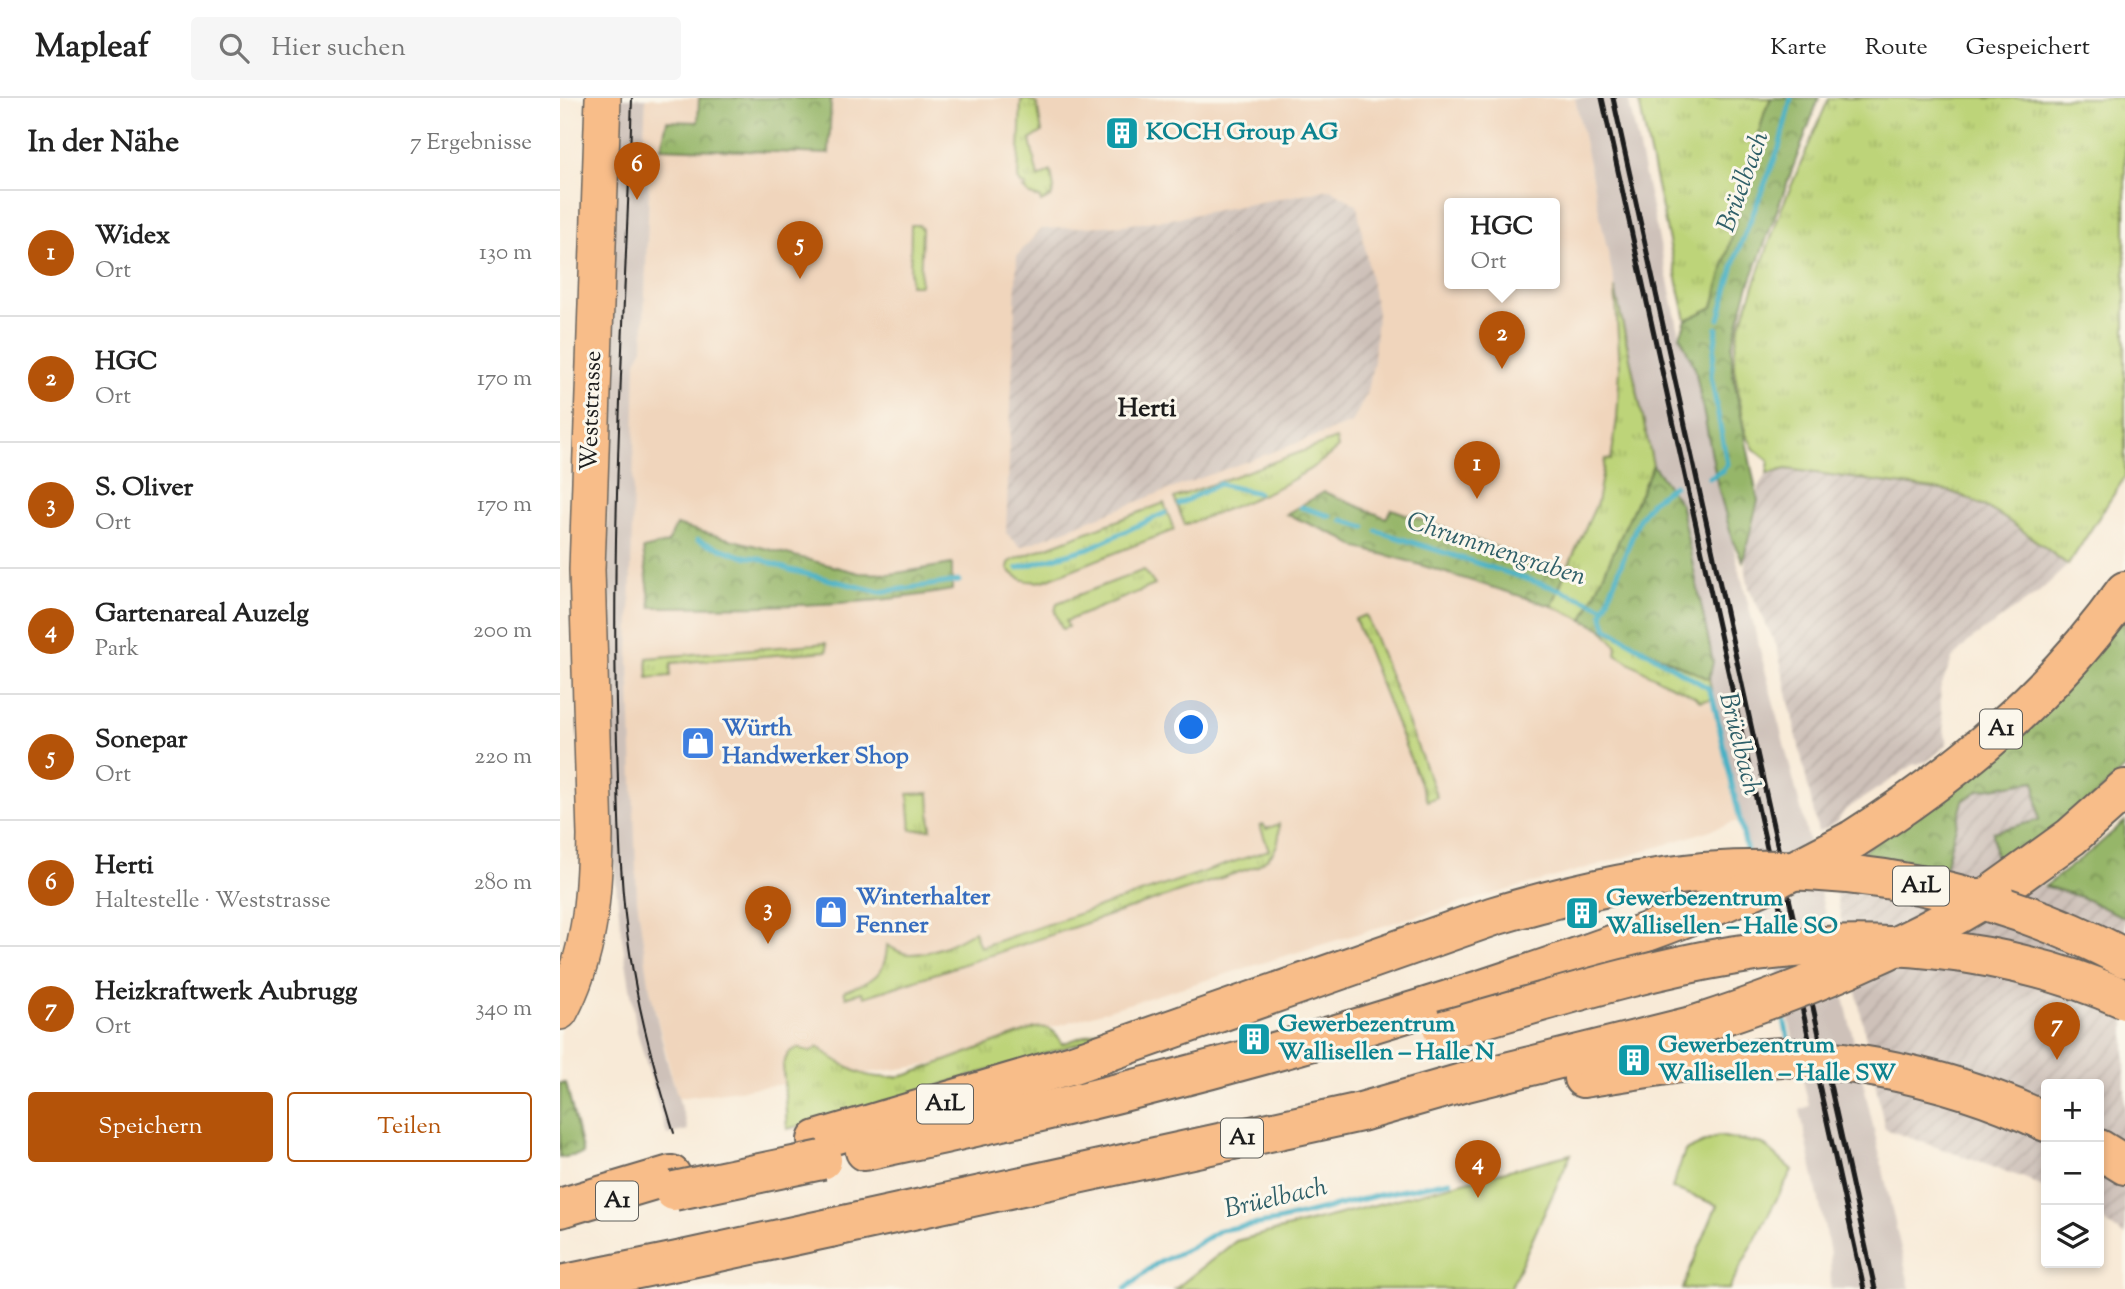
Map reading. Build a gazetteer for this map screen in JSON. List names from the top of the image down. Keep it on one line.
{"streets":{"highway":["A1","A1L"],"main road":["Weststrasse"]},"crossings":[["A1","A1L"]],"districts":["Herti"],"water":["Brüelbach","Chrummengraben"],"places":{"building":["KOCH Group AG","Gewerbezentrum Wallisellen – Halle SO","Gewerbezentrum Wallisellen – Halle N","Gewerbezentrum Wallisellen – Halle SW"],"shop":["Würth Handwerker Shop","Winterhalter Fenner"]},"page":{"header":"Mapleaf","search":"Hier suchen","nav":["Karte","Route","Gespeichert"],"heading":["In der Nähe","7 Ergebnisse"],"pins":["6","5","2","1","3","7","4"],"list":[{"mark":"1","name":"Widex","note":"Ort","value":"130 m"},{"mark":"2","name":"HGC","note":"Ort","value":"170 m"},{"mark":"3","name":"S. Oliver","note":"Ort","value":"170 m"},{"mark":"4","name":"Gartenareal Auzelg","note":"Park","value":"200 m"},{"mark":"5","name":"Sonepar","note":"Ort","value":"220 m"},{"mark":"6","name":"Herti","note":"Haltestelle · Weststrasse","value":"280 m"},{"mark":"7","name":"Heizkraftwerk Aubrugg","note":"Ort","value":"340 m"}],"popup":["HGC","Ort"],"buttons":["Speichern","Teilen"],"map_buttons":["+","−"]}}
